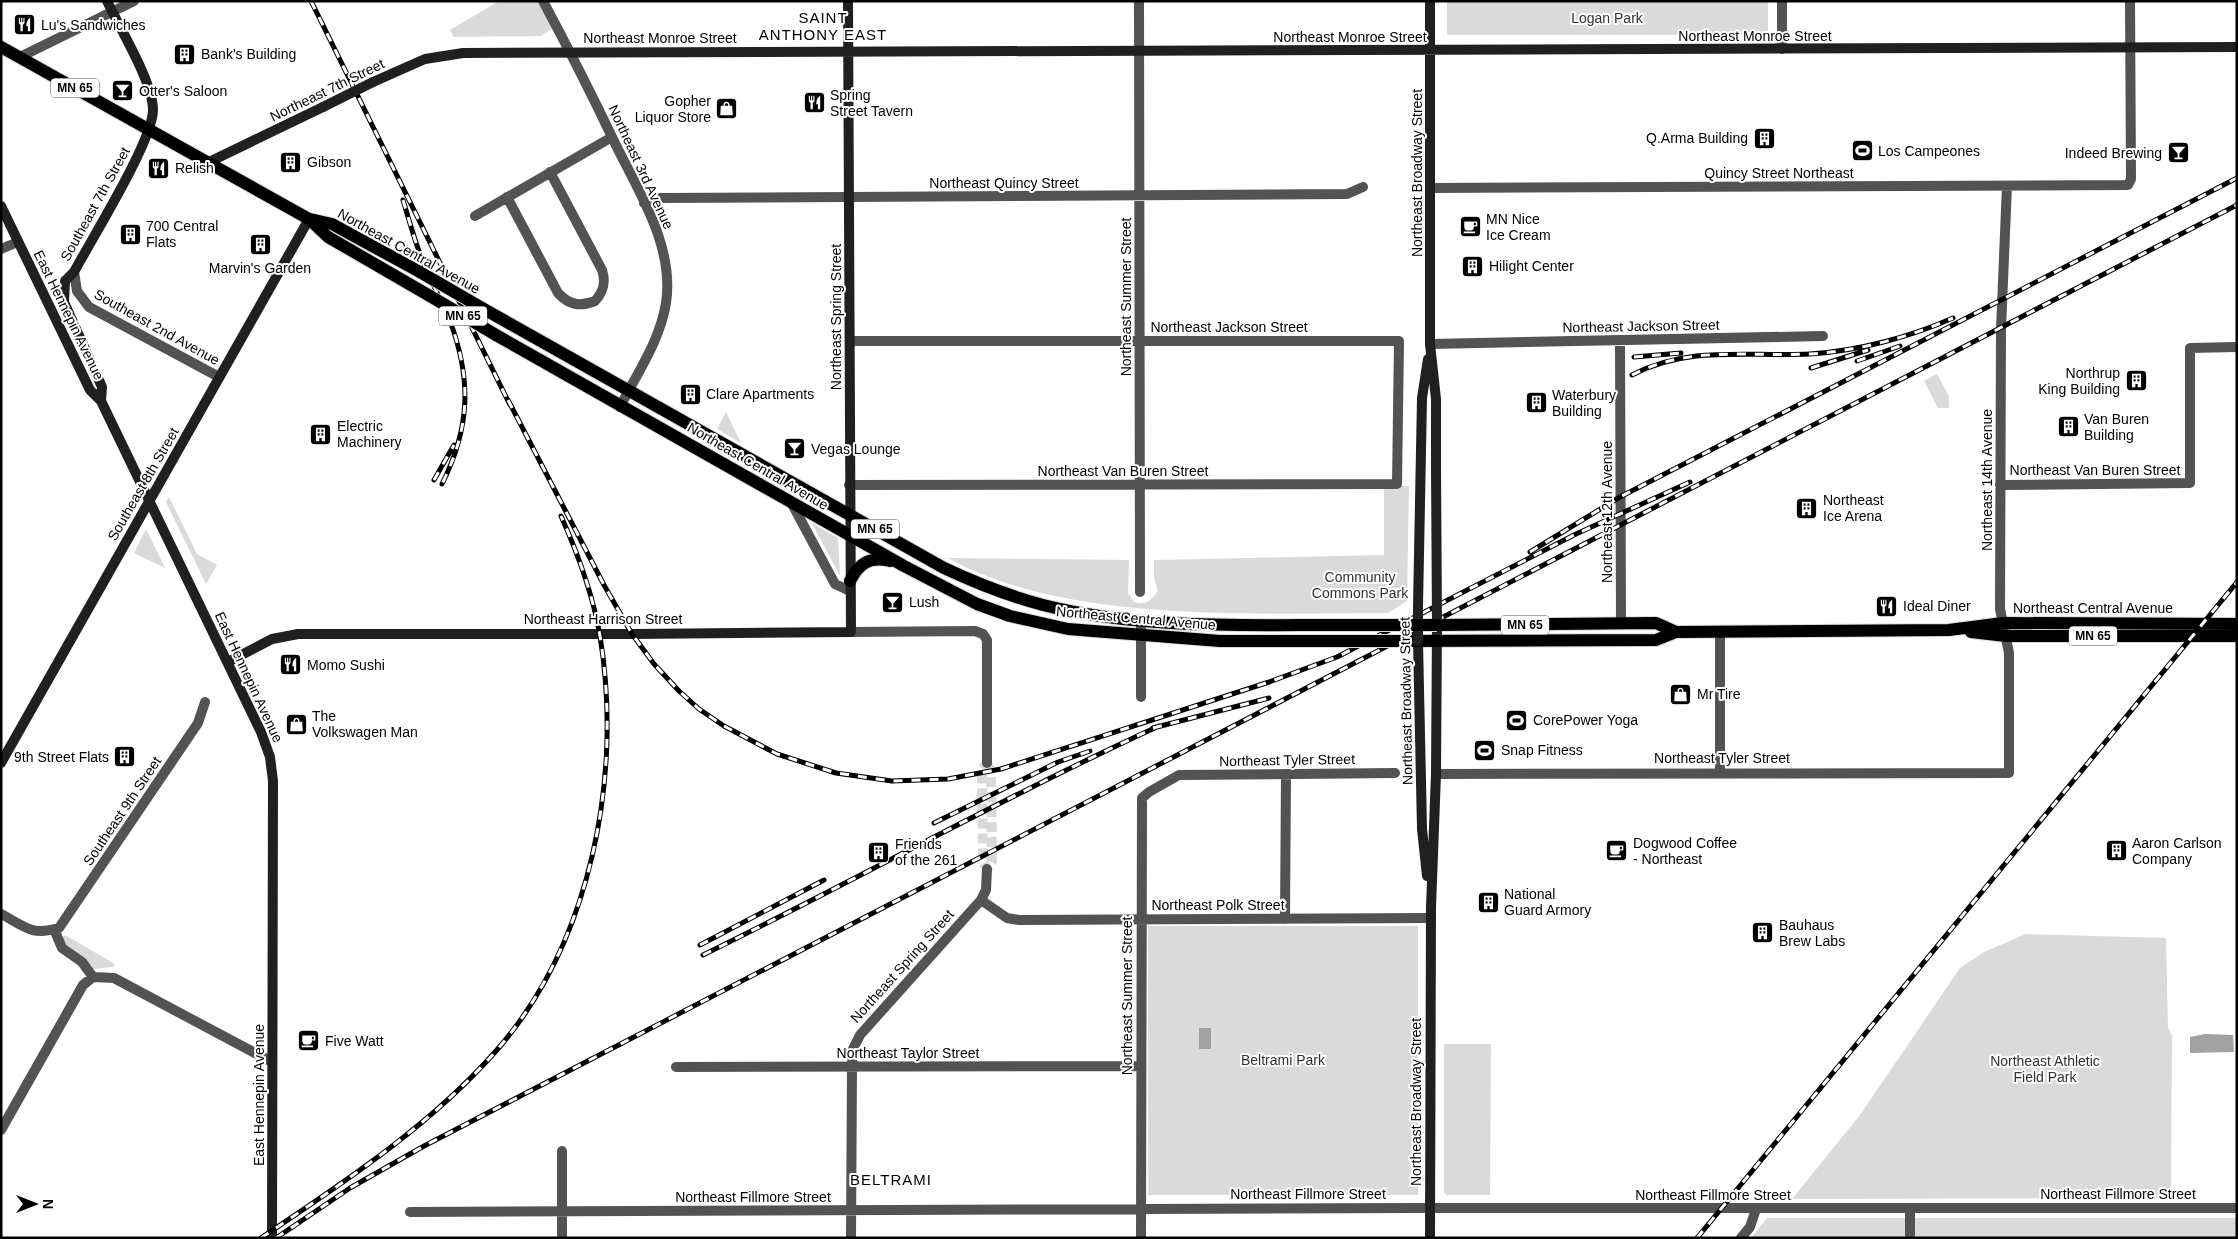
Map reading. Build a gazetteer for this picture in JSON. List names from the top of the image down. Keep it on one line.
{"streets":{"main road":["MN 65","Northeast Central Avenue"],"street":["Northeast Monroe Street","Northeast 7th Street","Northeast 3rd Avenue","Northeast Broadway Street","Quincy Street Northeast","Northeast Quincy Street","Southeast 7th Street","Northeast Summer Street","East Hennepin Avenue","Northeast Spring Street","Northeast Jackson Street","Southeast 2nd Avenue","Northeast Van Buren Street","Northeast 14th Avenue","Southeast 8th Street","Northeast 12th Avenue","Northeast Harrison Street","Northeast Tyler Street","Southeast 9th Street","Northeast Polk Street","Northeast Taylor Street","Northeast Fillmore Street"]},"crossings":[["Northeast Monroe Street","Northeast 7th Street"],["Northeast Monroe Street","Northeast 3rd Avenue"],["Northeast Monroe Street","Northeast Broadway Street"],["Northeast Monroe Street","Quincy Street Northeast"],["Northeast Monroe Street","Northeast Summer Street"],["Northeast Monroe Street","Northeast Spring Street"],["Northeast 7th Street","Northeast Central Avenue"],["Northeast 3rd Avenue","Northeast Quincy Street"],["Northeast 3rd Avenue","Northeast Central Avenue"],["Northeast Broadway Street","Quincy Street Northeast"],["Northeast Broadway Street","Northeast Central Avenue"],["Northeast Broadway Street","Northeast Jackson Street"],["Northeast Broadway Street","Northeast Tyler Street"],["Northeast Broadway Street","Northeast Polk Street"],["Northeast Broadway Street","Northeast Fillmore Street"],["Quincy Street Northeast","Northeast 14th Avenue"],["Northeast Quincy Street","Northeast Summer Street"],["Northeast Quincy Street","Northeast Spring Street"],["Southeast 7th Street","Northeast Central Avenue"],["Southeast 7th Street","East Hennepin Avenue"],["Southeast 7th Street","Southeast 2nd Avenue"],["Northeast Central Avenue","Northeast Spring Street"],["Northeast Central Avenue","Northeast 14th Avenue"],["Northeast Central Avenue","Southeast 8th Street"],["Northeast Central Avenue","Northeast 12th Avenue"],["Northeast Summer Street","Northeast Jackson Street"],["Northeast Summer Street","Northeast Van Buren Street"],["Northeast Summer Street","Northeast Tyler Street"],["Northeast Summer Street","Northeast Polk Street"],["Northeast Summer Street","Northeast Taylor Street"],["Northeast Summer Street","Northeast Fillmore Street"],["East Hennepin Avenue","Southeast 8th Street"],["East Hennepin Avenue","Northeast Harrison Street"],["Northeast Spring Street","Northeast Jackson Street"],["Northeast Spring Street","Northeast Van Buren Street"],["Northeast Spring Street","Northeast Harrison Street"],["Northeast Spring Street","Northeast Polk Street"],["Northeast Spring Street","Northeast Taylor Street"],["Northeast Spring Street","Northeast Fillmore Street"],["Northeast Jackson Street","Northeast Van Buren Street"],["Northeast Jackson Street","Northeast 12th Avenue"],["Southeast 2nd Avenue","Southeast 8th Street"],["Northeast Van Buren Street","Northeast 14th Avenue"],["Northeast 14th Avenue","Northeast Tyler Street"]],"districts":["SAINT ANTHONY EAST","BELTRAMI"],"parks":["Logan Park","Community Commons Park","Beltrami Park","Northeast Athletic Field Park"],"places":{"restaurant":["Lu's Sandwiches","Spring Street Tavern","Relish","Ideal Diner","Momo Sushi"],"building":["Bank's Building","Q.Arma Building","Gibson","700 Central Flats","Marvin's Garden","Hilight Center","Northrup King Building","Clare Apartments","Waterbury Building","Van Buren Building","Electric Machinery","Northeast Ice Arena","9th Street Flats","Aaron Carlson Company","Friends of the 261","National Guard Armory","Bauhaus Brew Labs"],"bar":["Otter's Saloon","Indeed Brewing","Vegas Lounge","Lush"],"shop":["Gopher Liquor Store","Mr Tire","The Volkswagen Man"],"sports":["Los Campeones","CorePower Yoga","Snap Fitness"],"cafe":["MN Nice Ice Cream","Dogwood Coffee - Northeast","Five Watt"]},"north":"right"}
